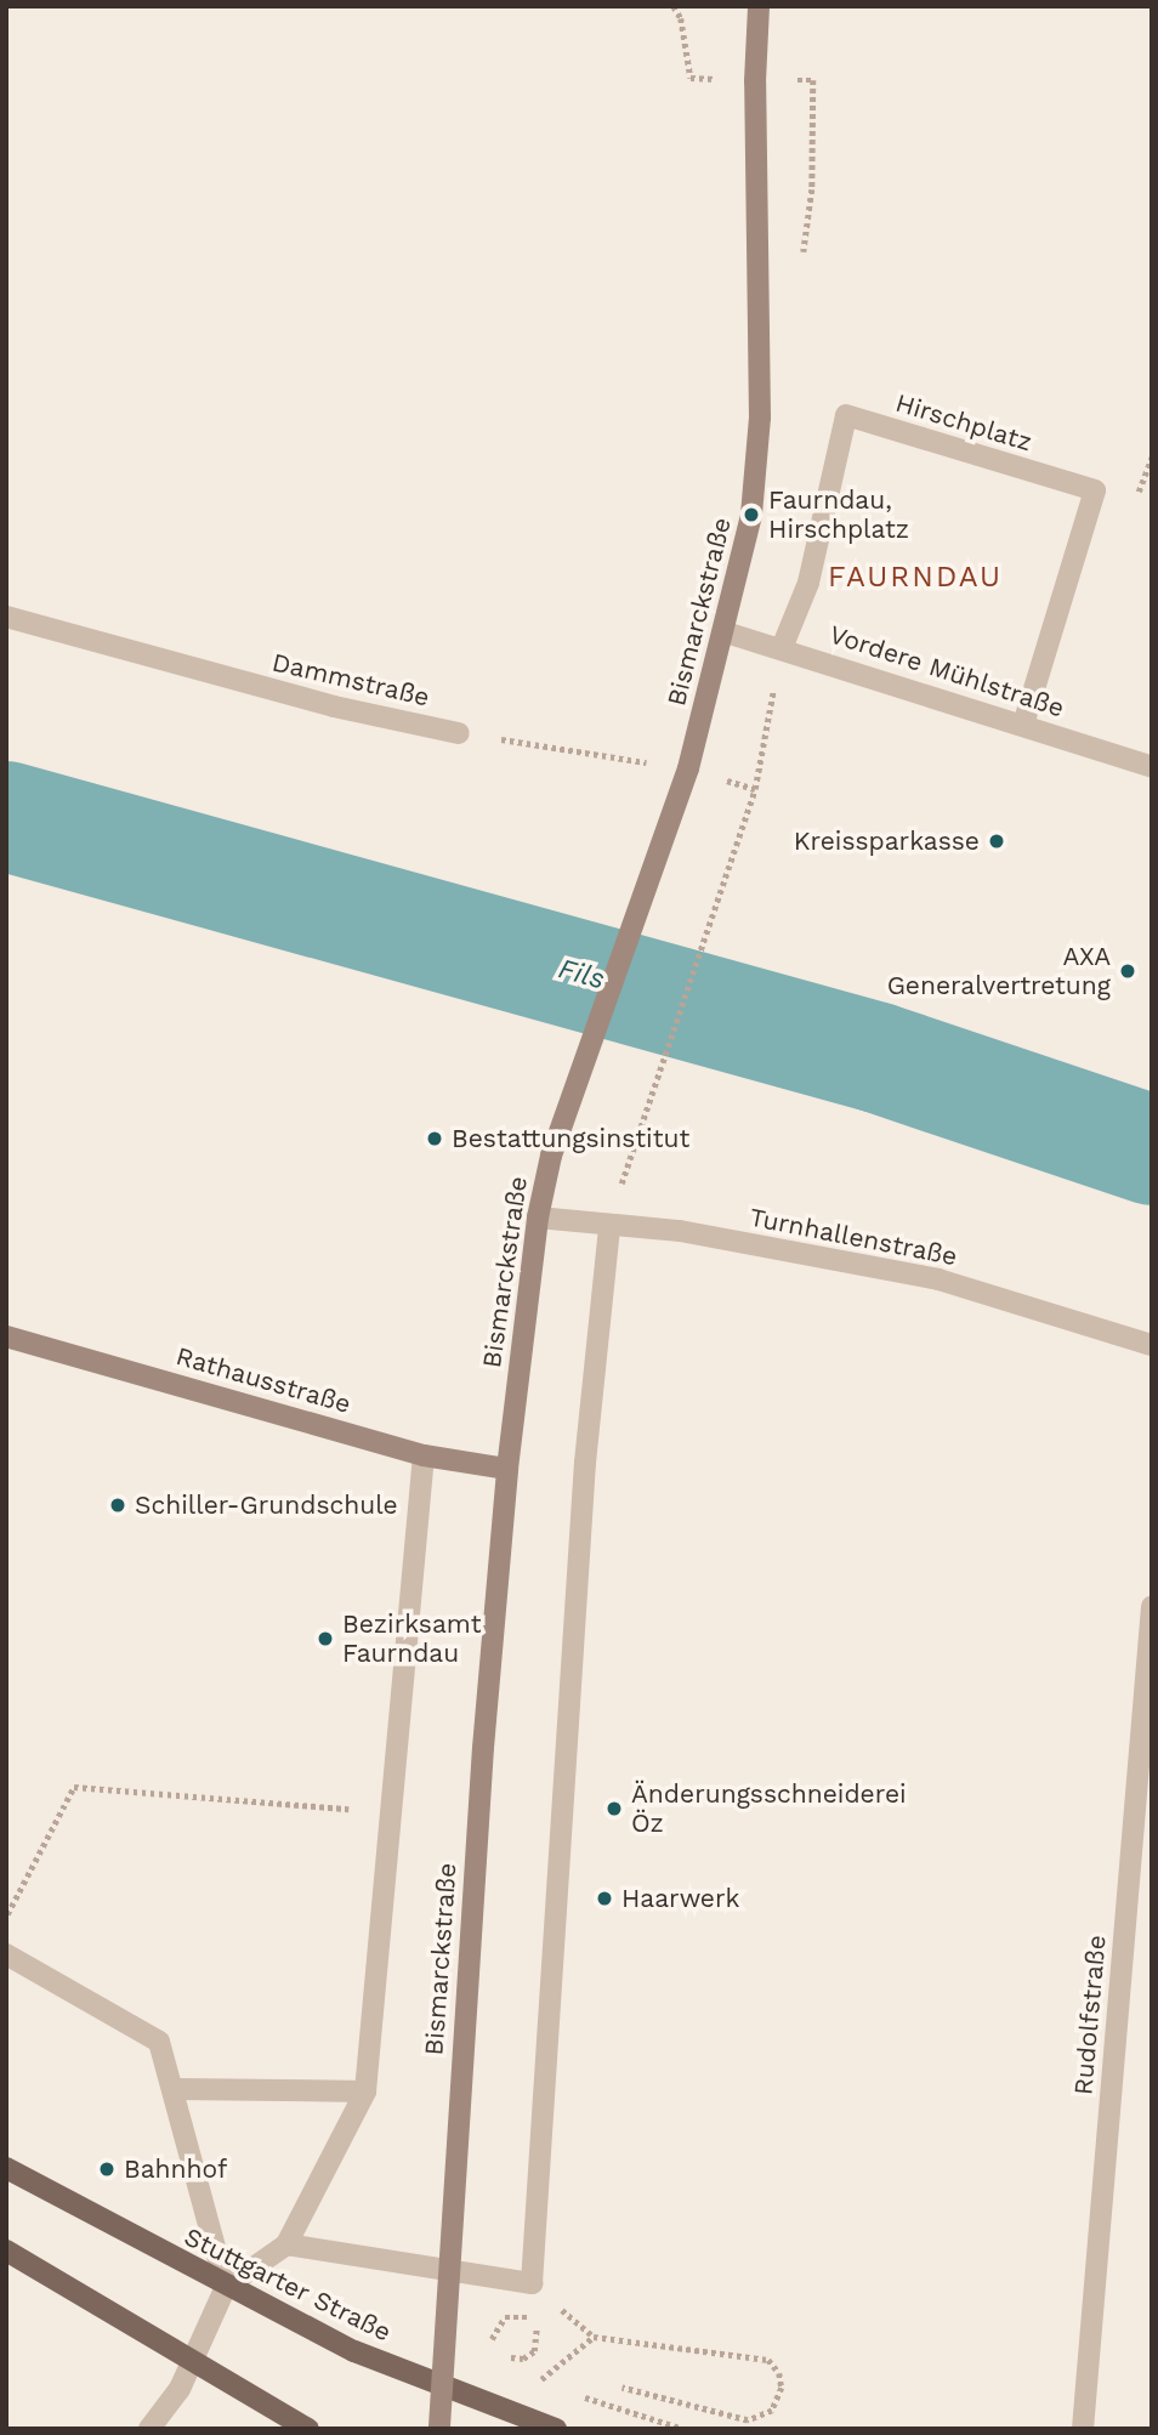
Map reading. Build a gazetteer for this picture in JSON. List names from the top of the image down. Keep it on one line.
{"streets":{"main road":["Stuttgarter Straße"],"street":["Hirschplatz","Bismarckstraße","Vordere Mühlstraße","Dammstraße","Turnhallenstraße","Rathausstraße","Rudolfstraße"]},"crossings":[["Hirschplatz","Vordere Mühlstraße"],["Bismarckstraße","Vordere Mühlstraße"],["Bismarckstraße","Turnhallenstraße"],["Bismarckstraße","Rathausstraße"]],"districts":["FAURNDAU"],"water":["Fils"],"places":["Faurndau, Hirschplatz","Kreissparkasse","AXA Generalvertretung","Bestattungsinstitut","Schiller-Grundschule","Bezirksamt Faurndau","Änderungsschneiderei Öz","Haarwerk","Bahnhof"]}
